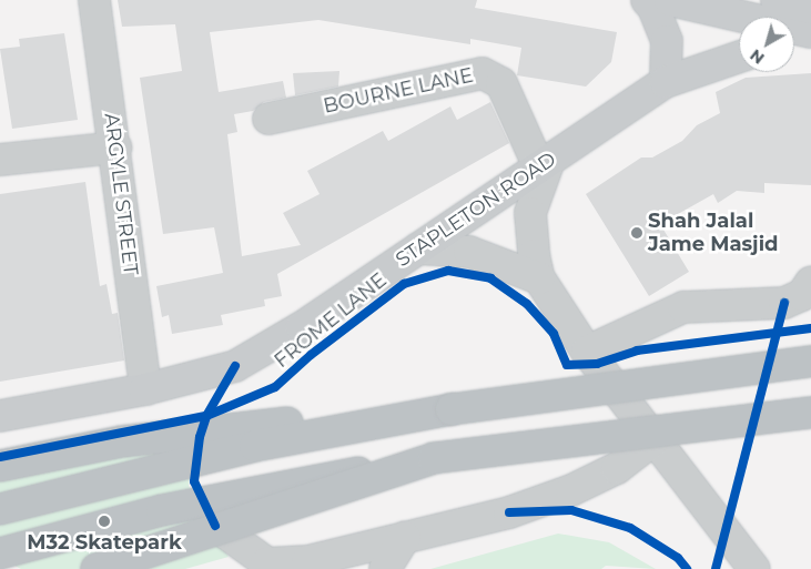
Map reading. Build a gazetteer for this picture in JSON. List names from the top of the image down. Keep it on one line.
{"streets":{"main road":["STAPLETON ROAD"],"street":["BOURNE LANE","ARGYLE STREET"],"cycle path":["FROME LANE"]},"crossings":[["BOURNE LANE","STAPLETON ROAD"],["ARGYLE STREET","STAPLETON ROAD"]],"places":["Shah Jalal Jame Masjid","M32 Skatepark"],"north":"bottom left"}
